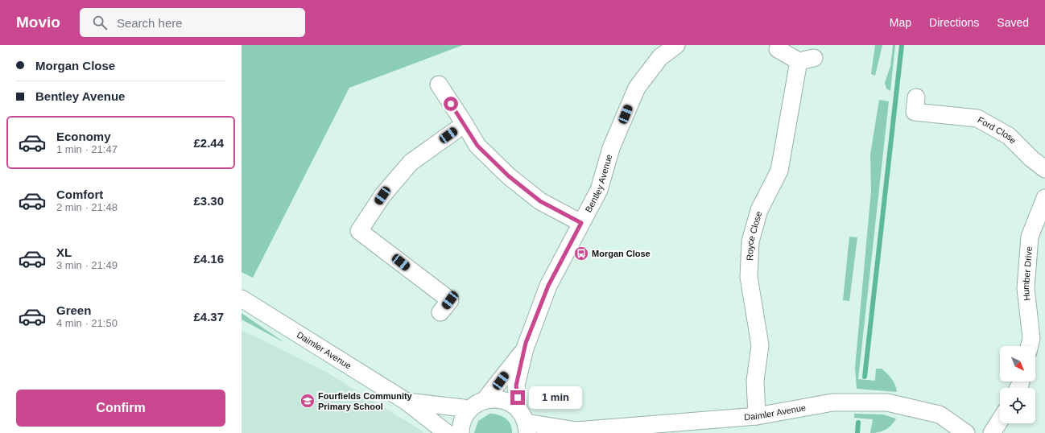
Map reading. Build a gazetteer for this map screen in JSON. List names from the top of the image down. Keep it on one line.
{"streets":{"street":["Ford Close","Bentley Avenue","Royce Close","Humber Drive","Daimler Avenue"]},"crossings":[["Bentley Avenue","Daimler Avenue"],["Royce Close","Daimler Avenue"]],"places":{"bus stop":["Morgan Close"],"school or university":["Fourfields Community Primary School"]},"north":"bottom right","page":{"header":"Movio","search":"Search here","nav":["Map","Directions","Saved"],"banner":["Morgan Close","Bentley Avenue"],"list":[{"name":"Economy","note":"1 min · 21:47","value":"£2.44"},{"name":"Comfort","note":"2 min · 21:48","value":"£3.30"},{"name":"XL","note":"3 min · 21:49","value":"£4.16"},{"name":"Green","note":"4 min · 21:50","value":"£4.37"}],"buttons":"Confirm","bubble":"1 min"}}
